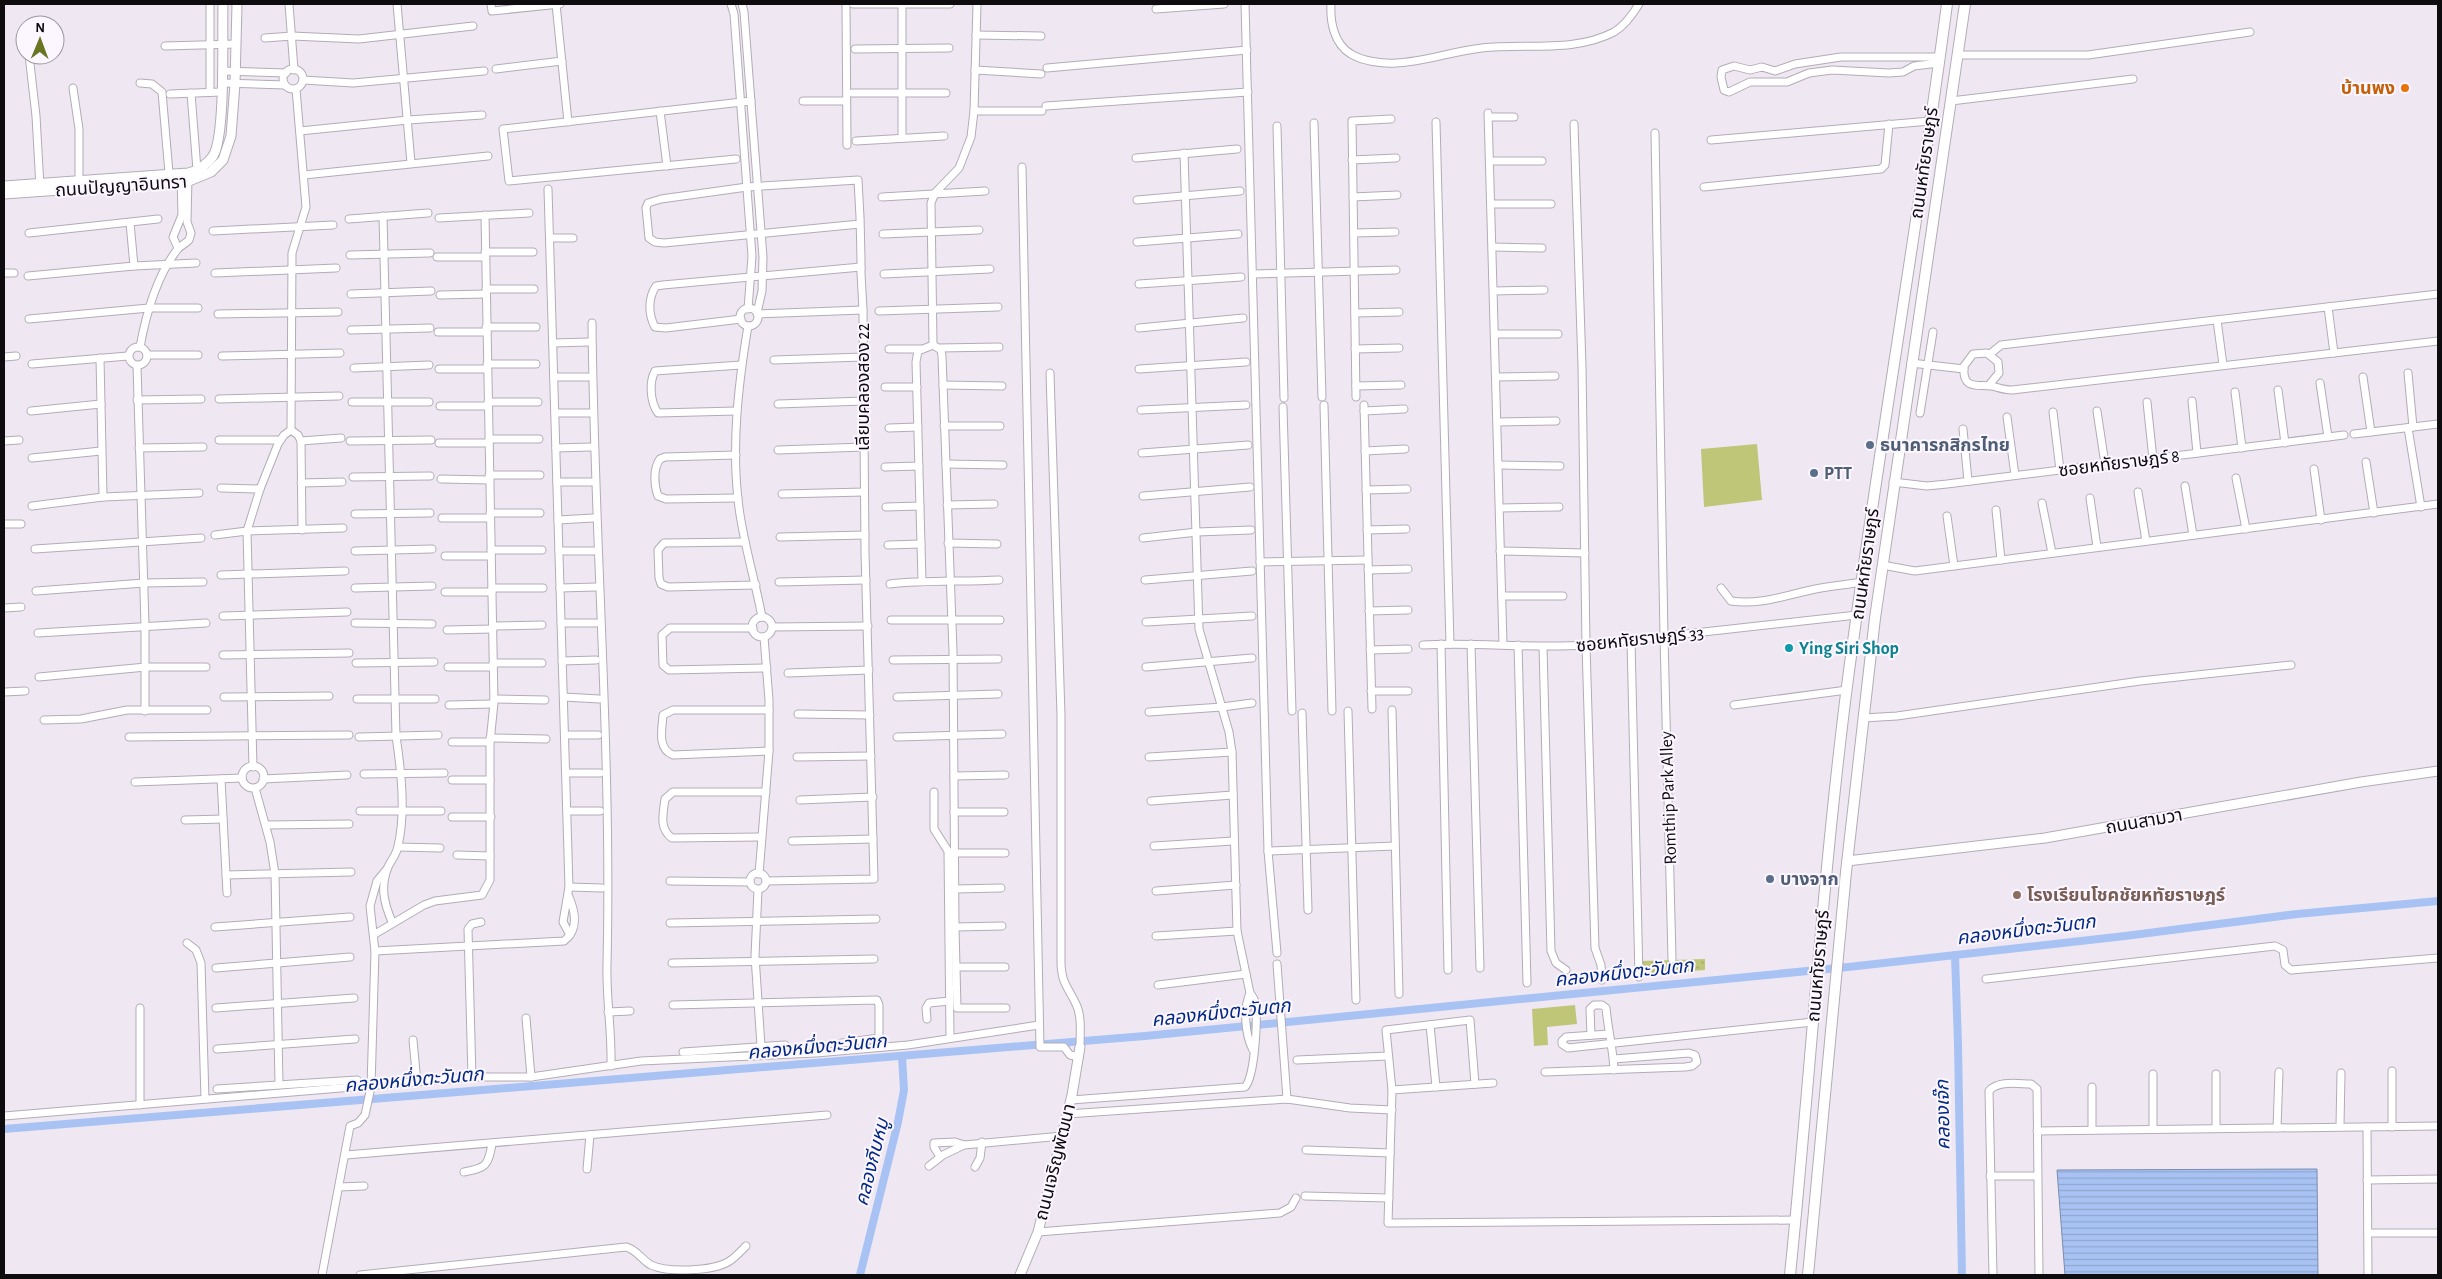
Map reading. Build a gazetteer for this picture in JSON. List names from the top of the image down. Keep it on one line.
{"streets":{"main road":["ถนนหทัยราษฎร์"],"street":["ถนนปัญญาอินทรา","เลียบคลองสอง 22","ซอยหทัยราษฎร์ 8","ซอยหทัยราษฎร์ 33","Romthip Park Alley","ถนนสามวา","ถนนเจริญพัฒนา"]},"crossings":[["ถนนหทัยราษฎร์","ซอยหทัยราษฎร์ 8"],["ถนนหทัยราษฎร์","ซอยหทัยราษฎร์ 33"],["ถนนหทัยราษฎร์","ถนนสามวา"],["ซอยหทัยราษฎร์ 33","Romthip Park Alley"]],"water":["คลองหนึ่งตะวันตก","คลองเจ๊ก","คลองกีบหมู"],"places":["บ้านพง","ธนาคารกสิกรไทย","PTT","Ying Siri Shop","บางจาก","โรงเรียนโชคชัยหทัยราษฎร์"],"north":"top"}
